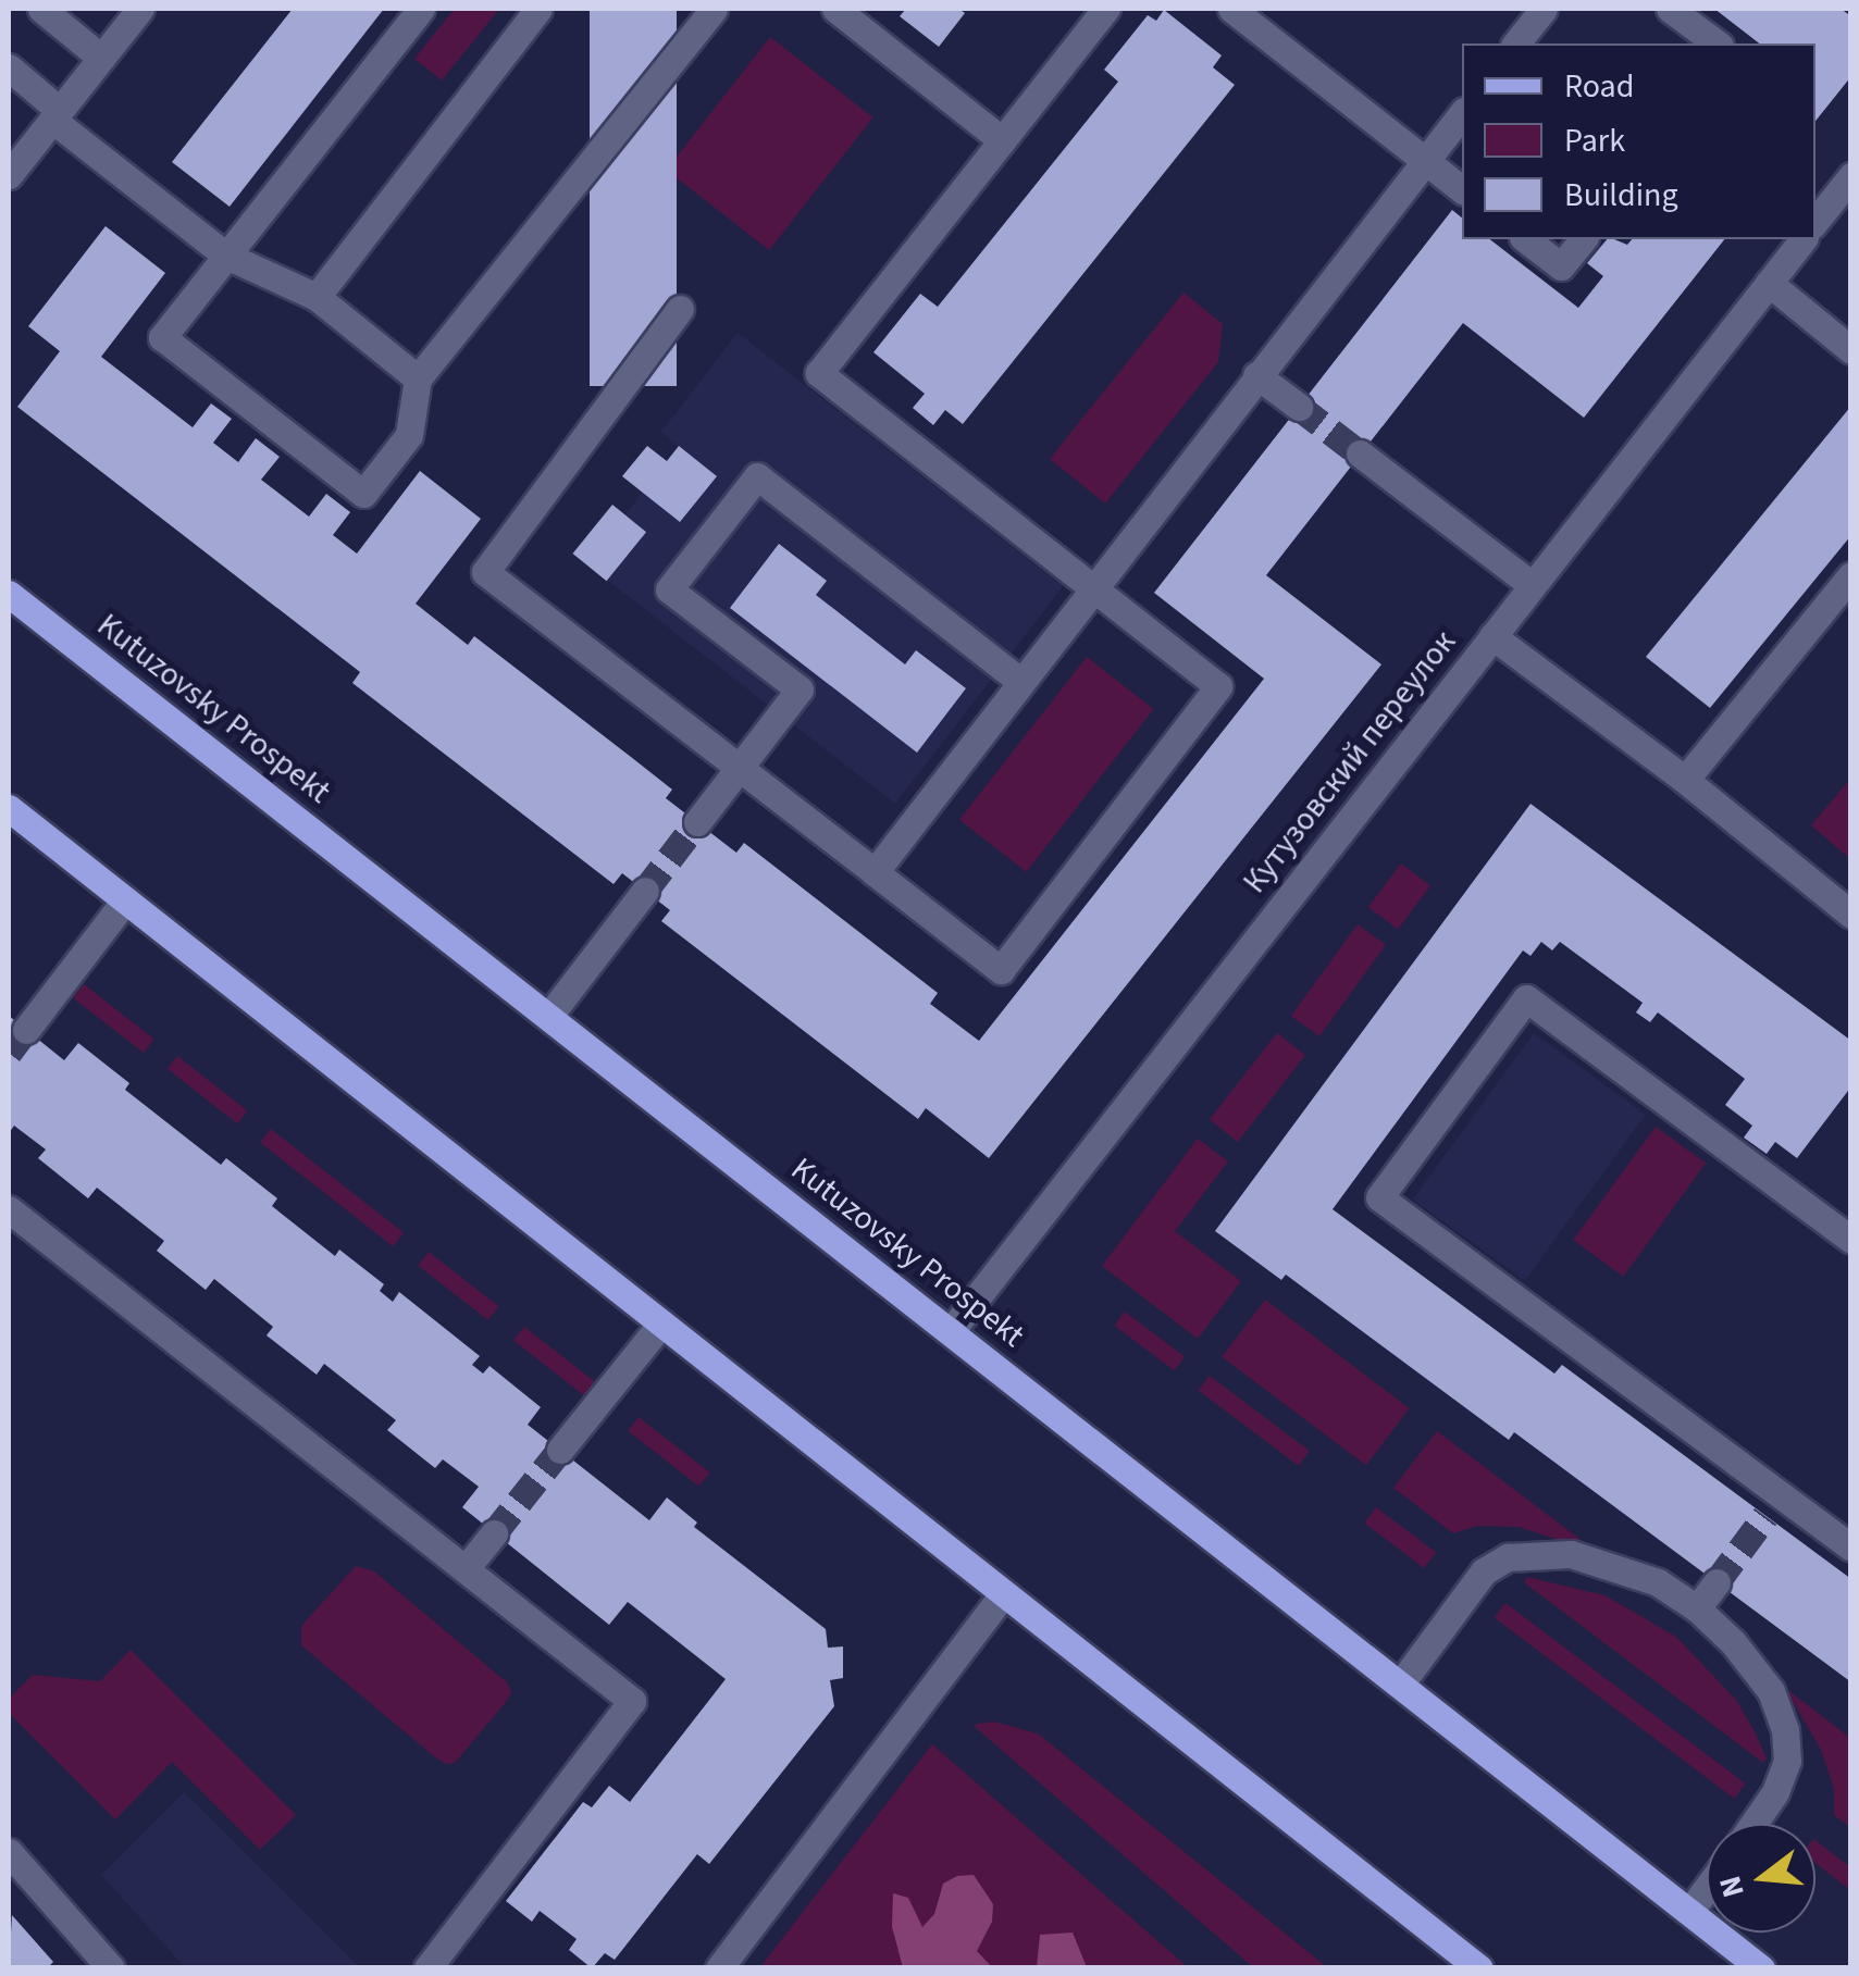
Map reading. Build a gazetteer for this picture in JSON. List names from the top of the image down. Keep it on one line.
{"streets":{"main road":["Kutuzovsky Prospekt"],"street":["Кутузовский переулок"]},"crossings":[["Kutuzovsky Prospekt","Кутузовский переулок"]],"legend":["Road","Park","Building"],"north":"left"}
